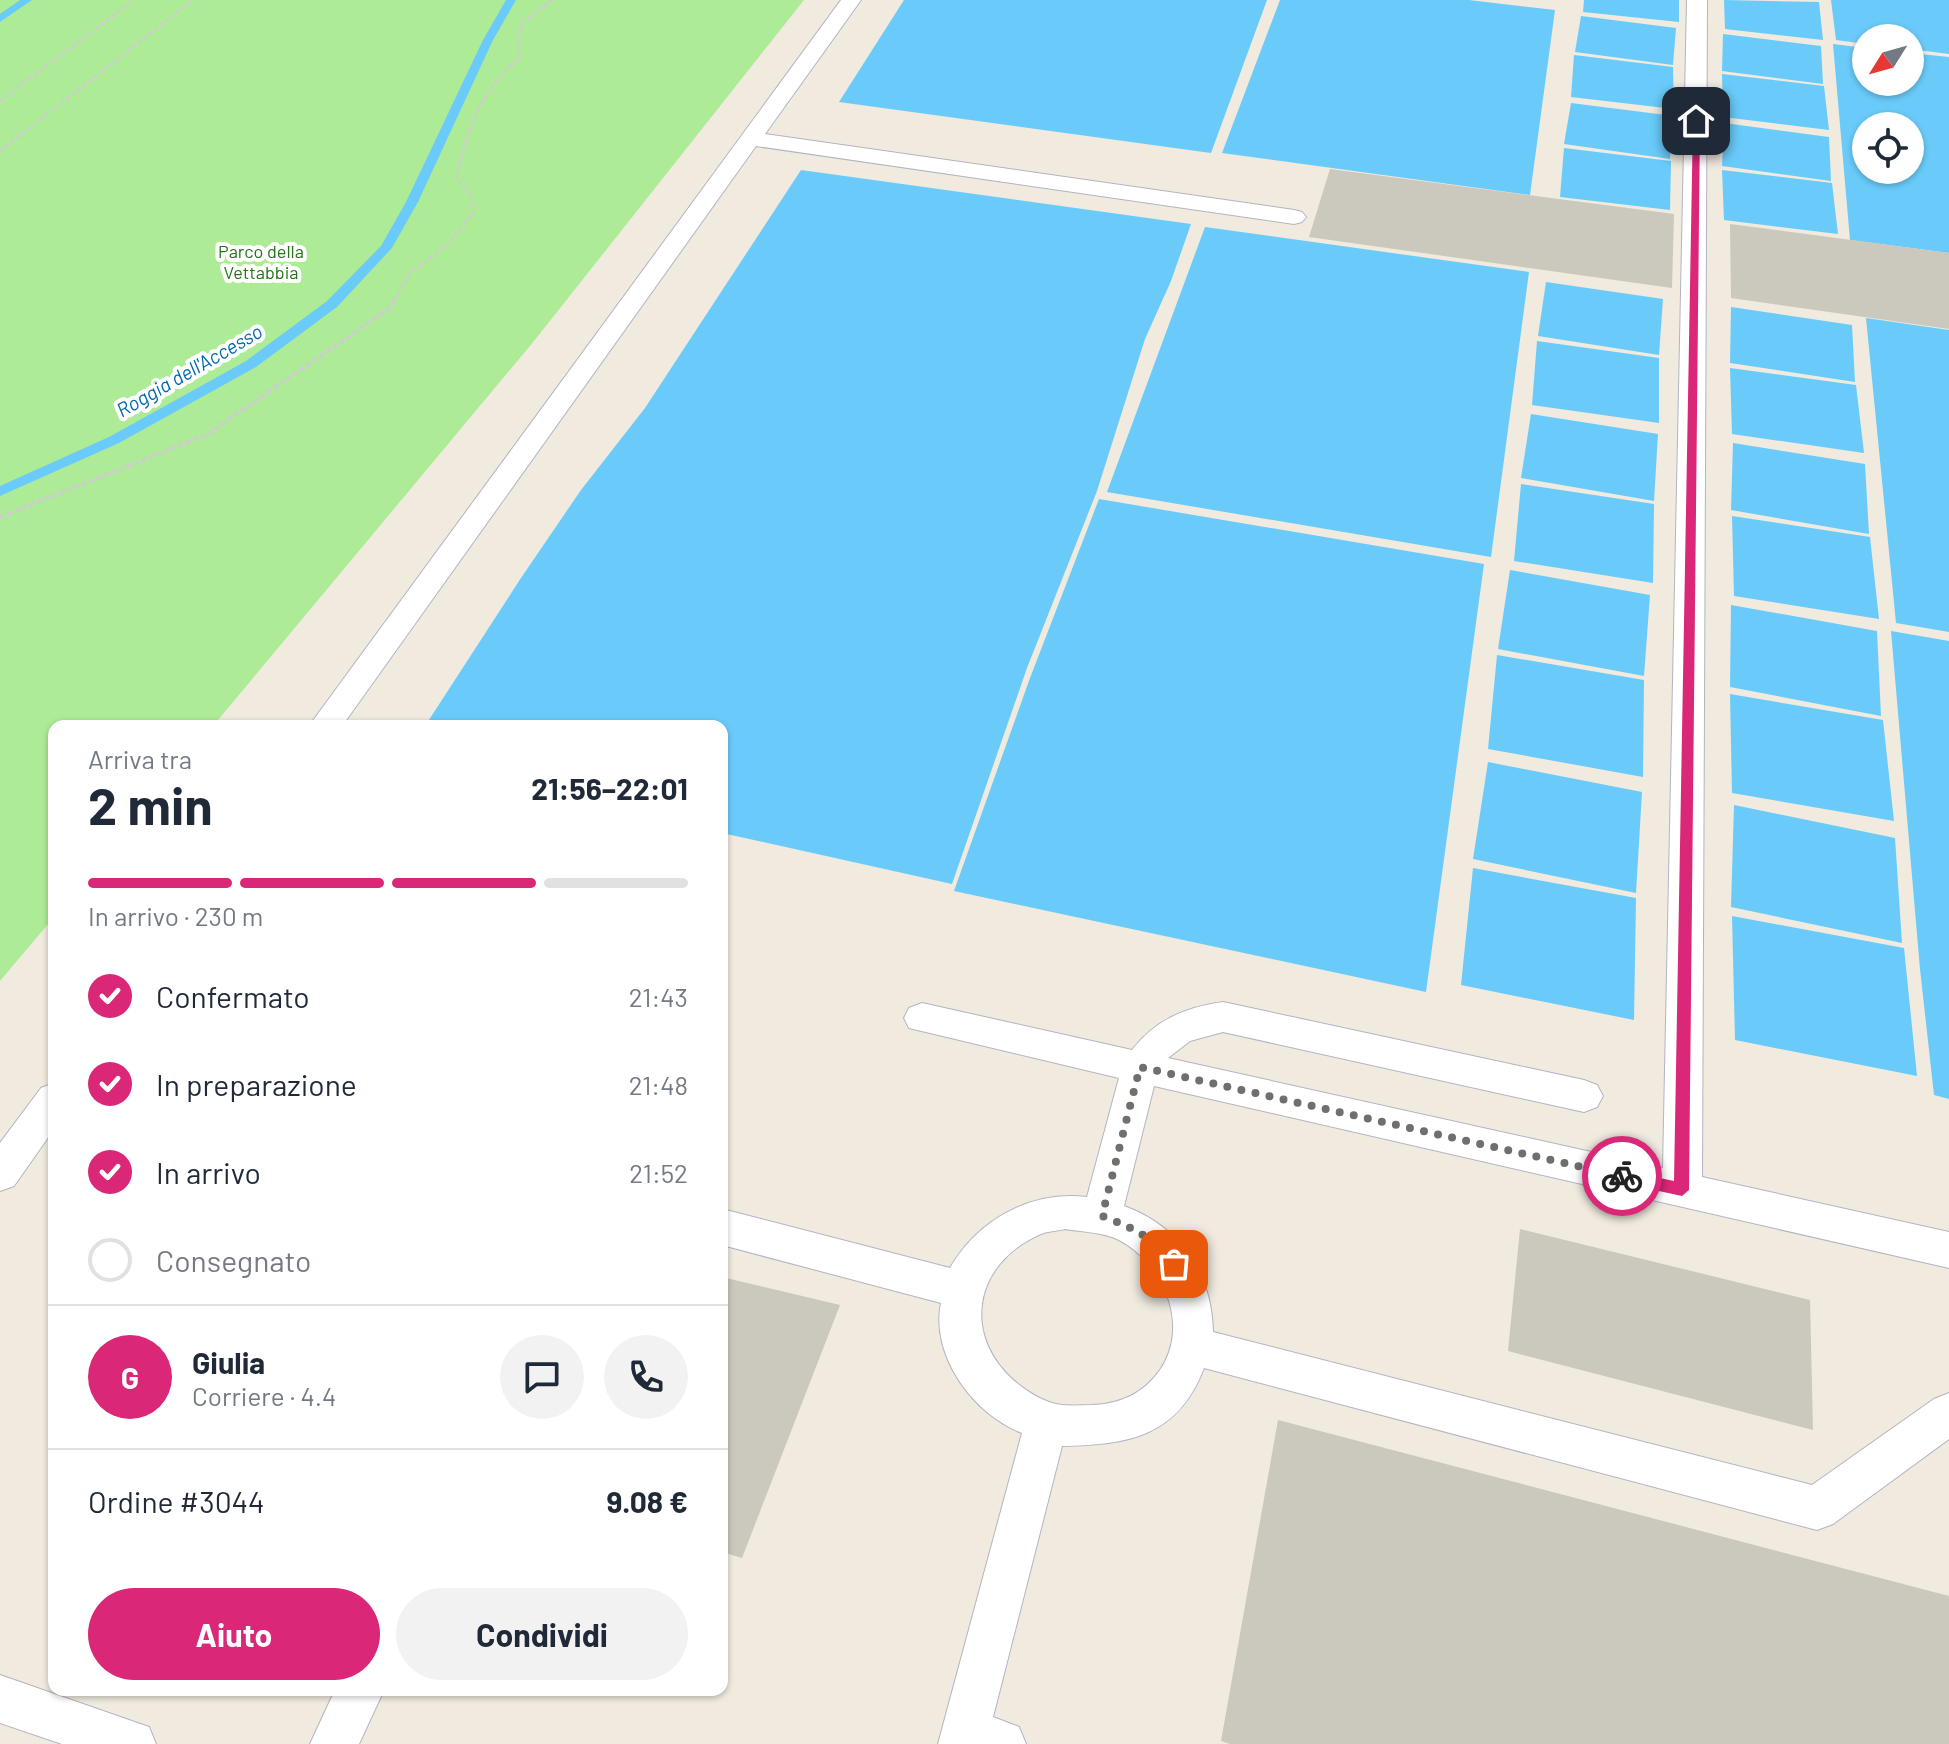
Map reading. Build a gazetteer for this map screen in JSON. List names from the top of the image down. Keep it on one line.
{"water":["Roggia dell'Accesso"],"parks":["Parco della Vettabbia"],"north":"bottom left","page":{"heading":["2 min","Arriva tra","21:56–22:01"],"panel":["Giulia","Corriere · 4.4","Ordine #3044","9.08 €"],"bar":"In arrivo · 230 m","list":[["Confermato","21:43"],["In preparazione","21:48"],["In arrivo","21:52"],"Consegnato"],"round":"G","buttons":["Aiuto","Condividi"]}}
